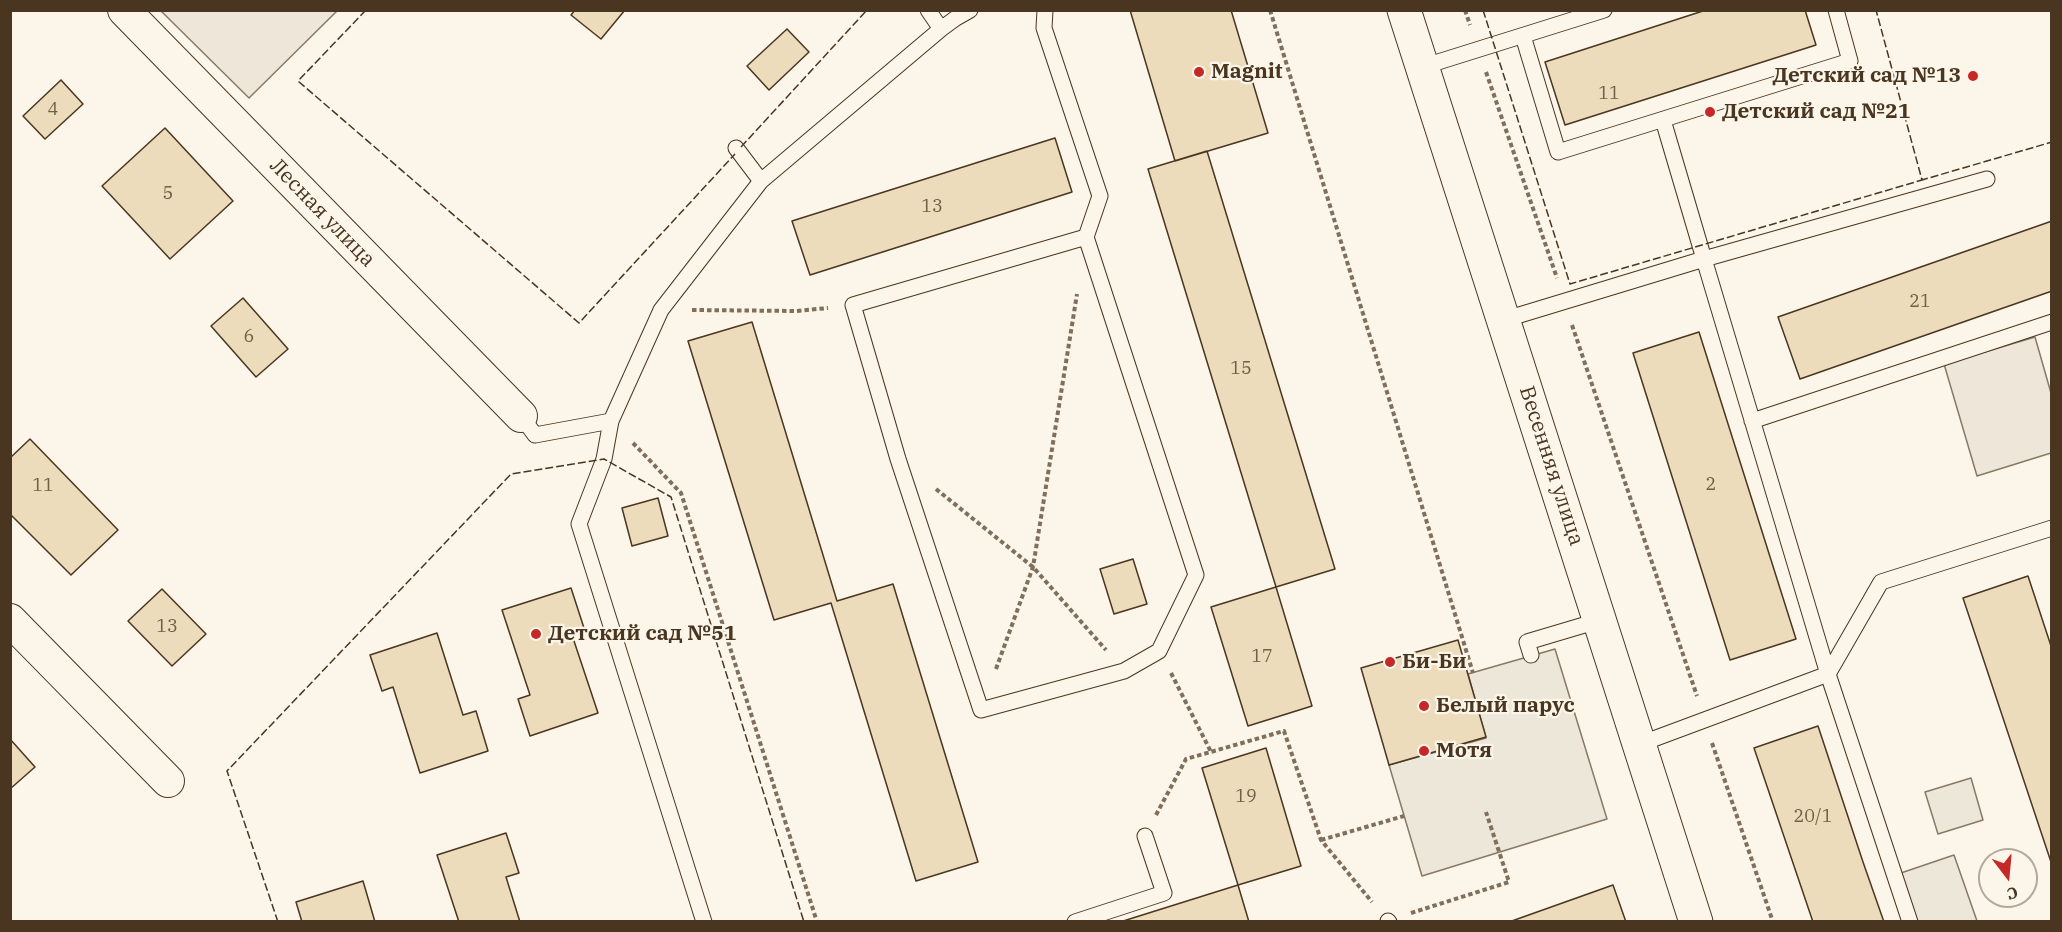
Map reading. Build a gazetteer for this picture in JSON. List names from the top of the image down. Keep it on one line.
{"streets":{"street":["Лесная улица","Весенняя улица"]},"places":["Magnit","Детский сад №13","Детский сад №21","Детский сад №51","Би-Би","Белый парус","Мотя"],"house_numbers":["11","4","5","13","21","6","15","2","11","13","17","19","20/1"],"north":"bottom"}
